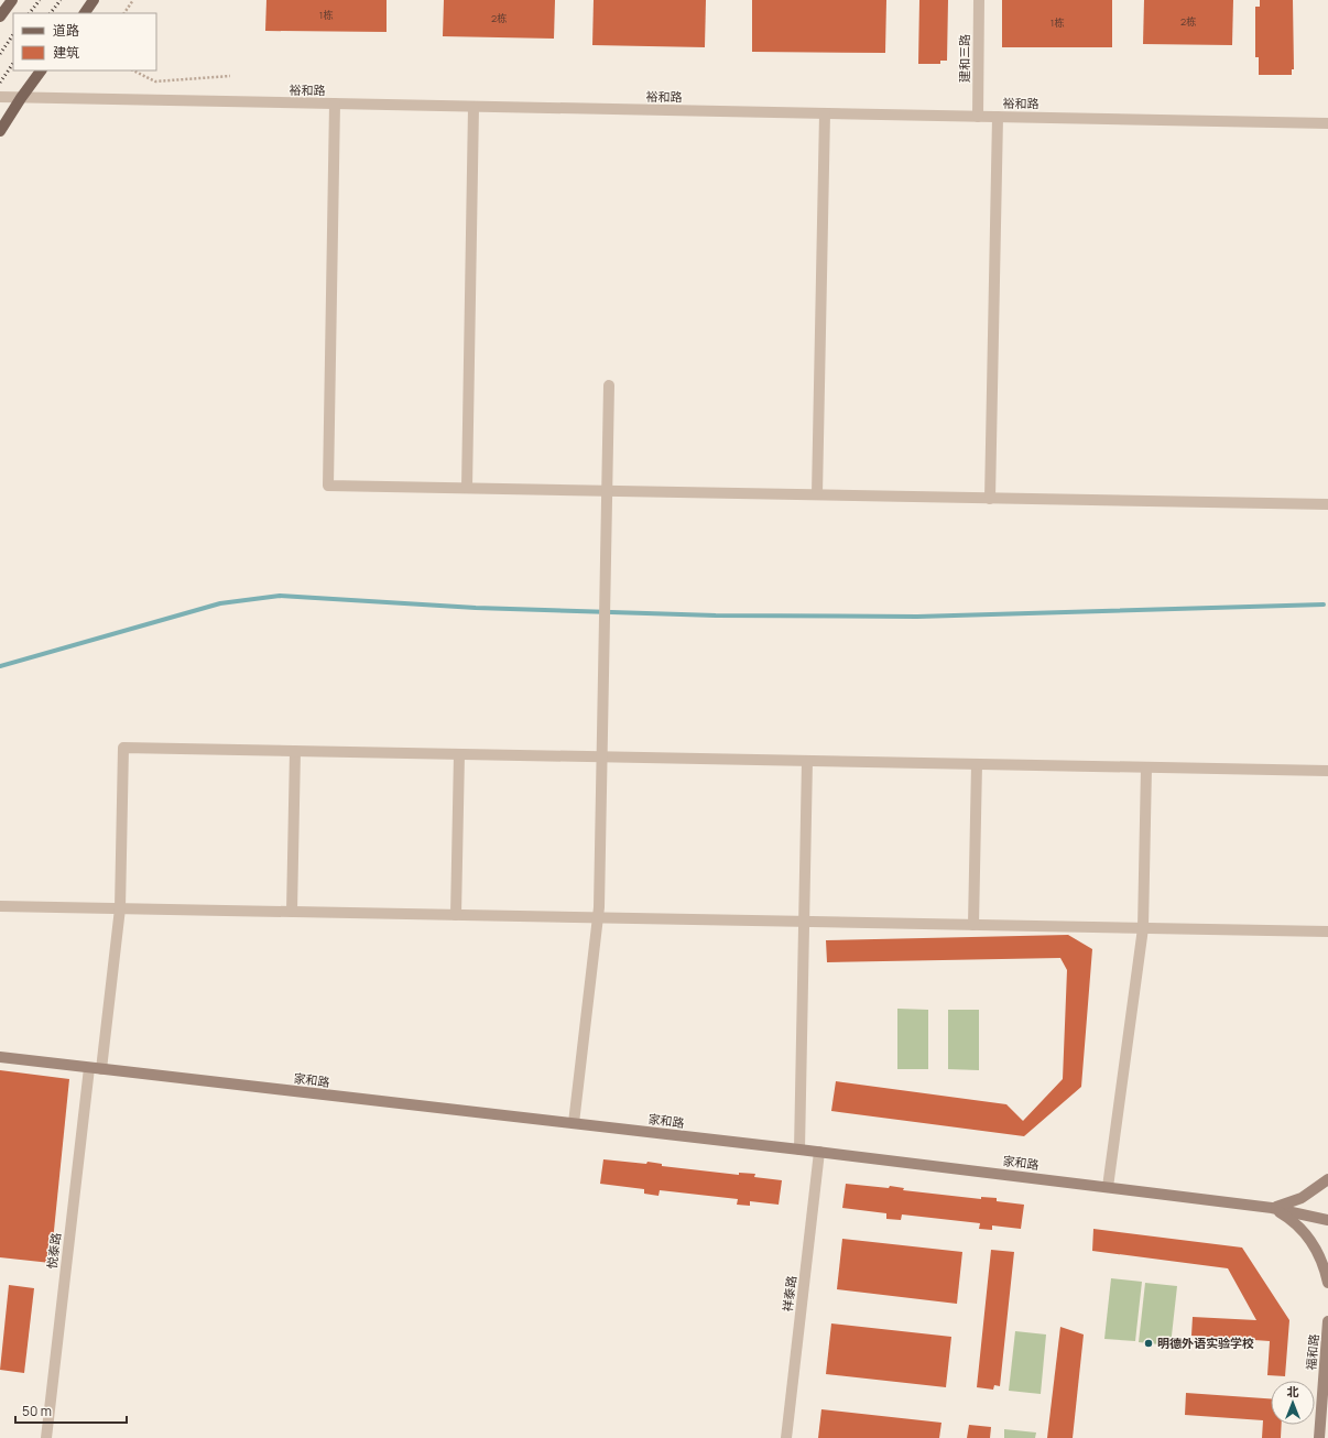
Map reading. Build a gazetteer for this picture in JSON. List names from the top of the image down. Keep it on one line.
{"streets":{"street":["建和三路","裕和路","家和路","悦泰路","祥泰路","福和路"]},"crossings":[["建和三路","裕和路"],["家和路","悦泰路"],["家和路","祥泰路"]],"places":["明德外语实验学校"],"house_numbers":["1栋","2栋","2栋","1栋"],"legend":["道路","建筑"],"scale_bar":"50 m","north":"top"}
